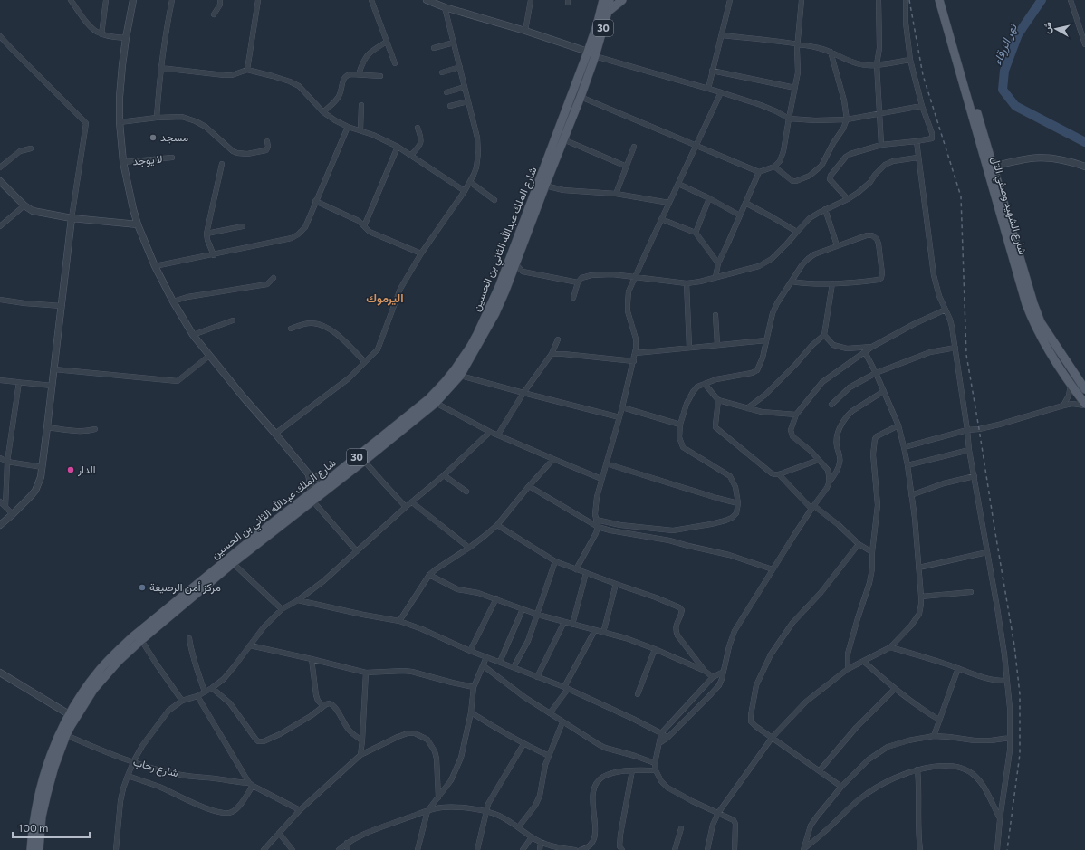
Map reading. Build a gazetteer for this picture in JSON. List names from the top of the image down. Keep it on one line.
{"streets":{"main road":["30","شارع الشهيد وصفي التل","شارع الملك عبدالله الثاني بن الحسين"],"street":["لا يوجد","شارع رحاب"]},"crossings":[["شارع الملك عبدالله الثاني بن الحسين","شارع رحاب"]],"districts":["اليرموك"],"water":["نهر الزرقاء"],"places":["مسجد","الدار","مركز أمن الرصيفة"],"scale_bar":"100 m","north":"left"}
